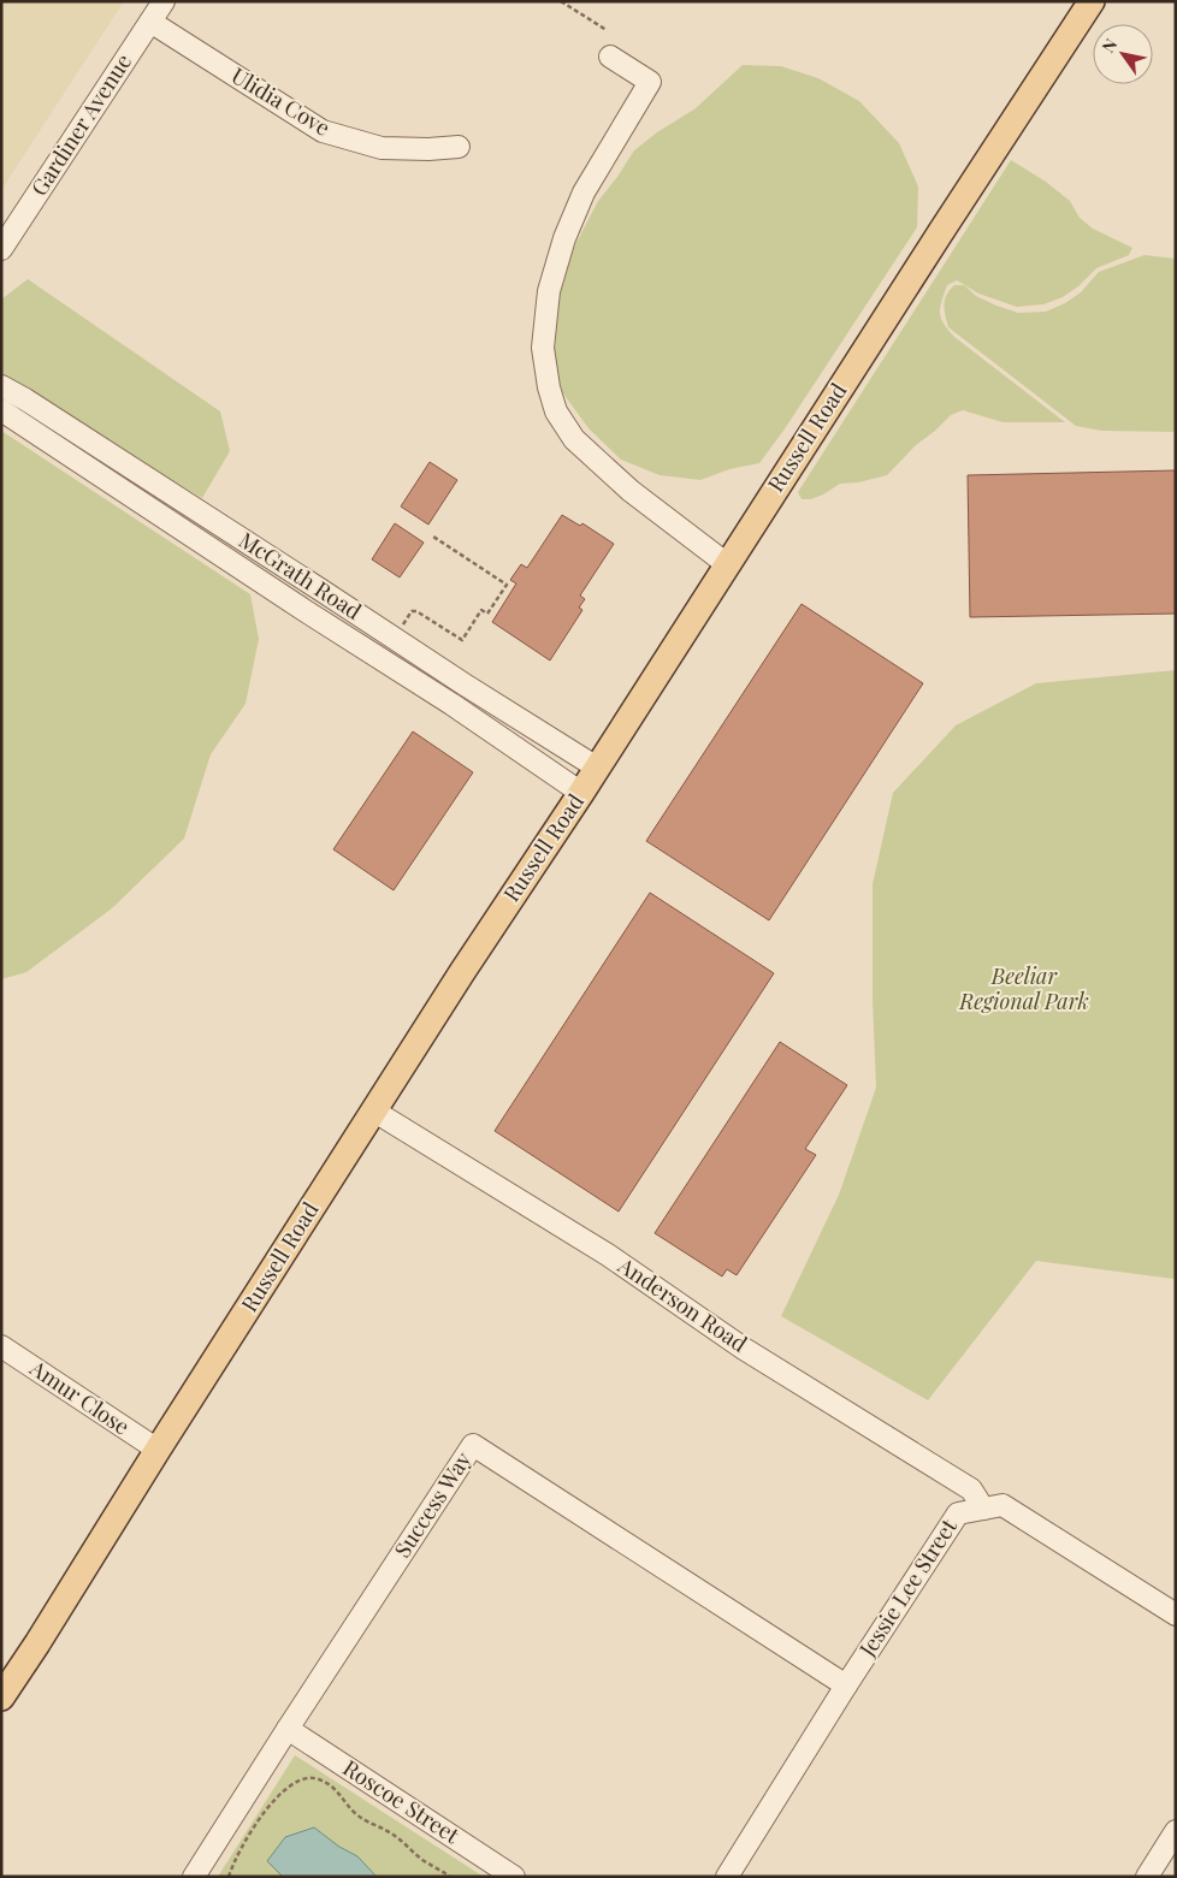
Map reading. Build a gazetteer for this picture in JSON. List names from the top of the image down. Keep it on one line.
{"streets":{"main road":["Russell Road"],"street":["Ulidia Cove","Gardiner Avenue","McGrath Road","Anderson Road","Amur Close","Success Way","Jessie Lee Street","Roscoe Street"]},"crossings":[["Ulidia Cove","Gardiner Avenue"],["Russell Road","McGrath Road"],["Russell Road","Anderson Road"],["Russell Road","Amur Close"],["Anderson Road","Jessie Lee Street"],["Success Way","Jessie Lee Street"],["Success Way","Roscoe Street"]],"parks":["Beeliar Regional Park"],"north":"top left"}
